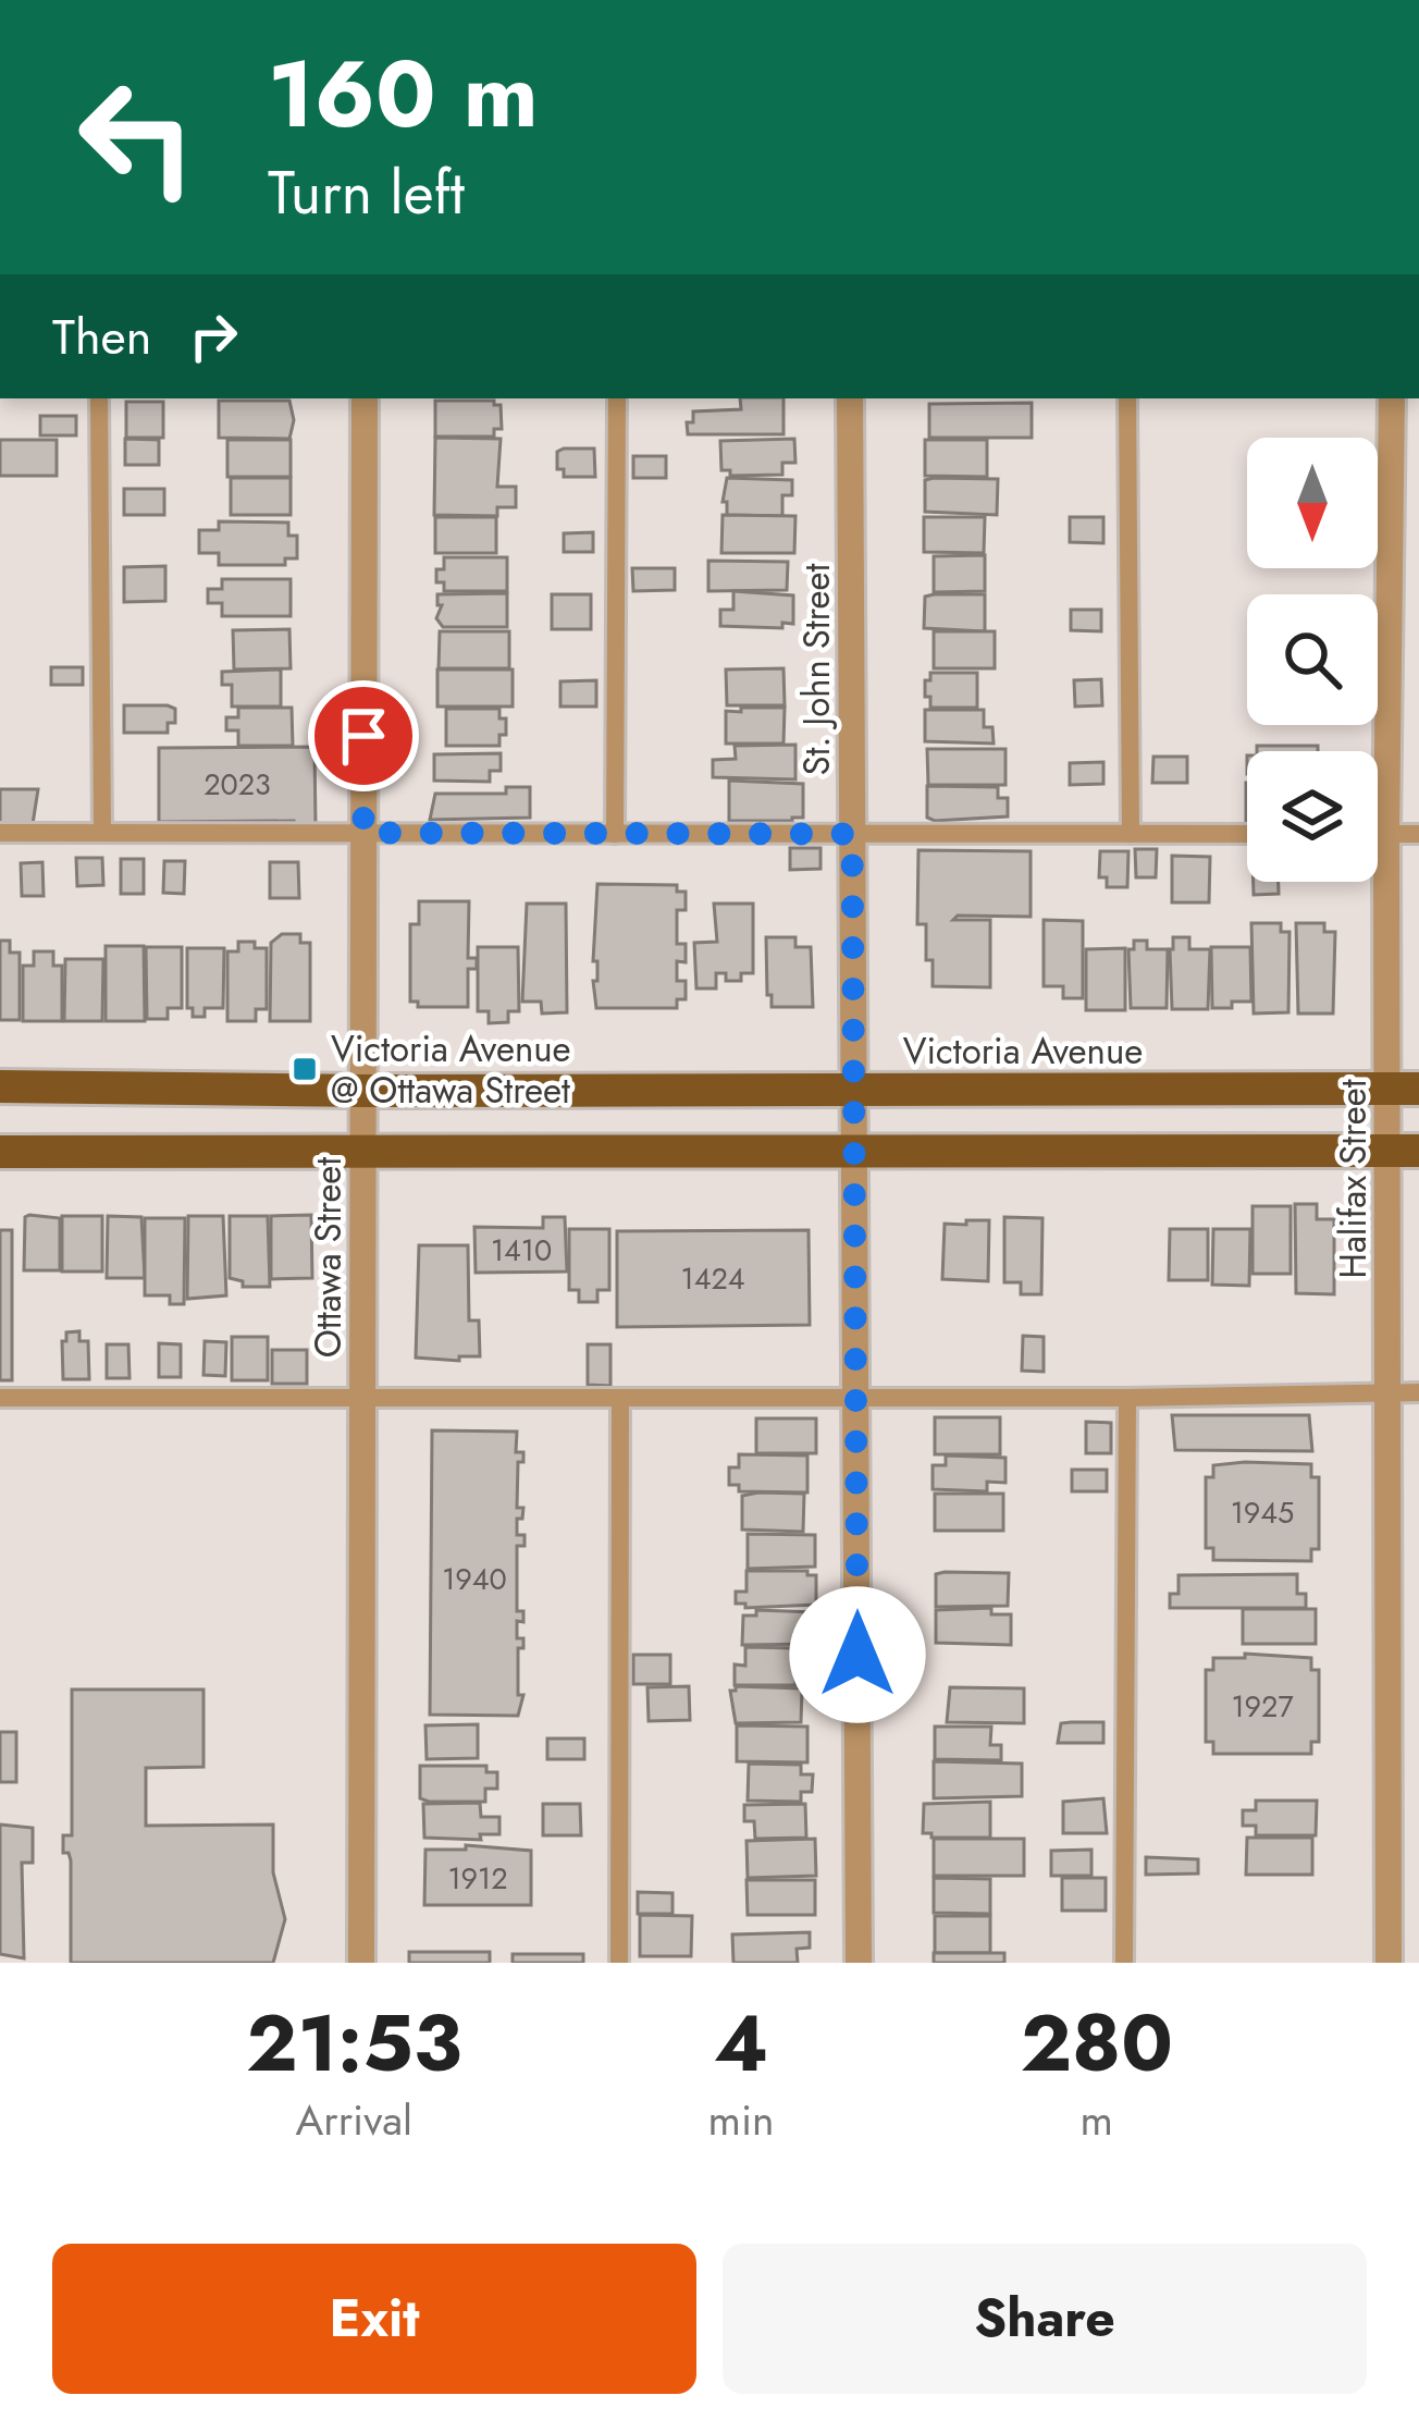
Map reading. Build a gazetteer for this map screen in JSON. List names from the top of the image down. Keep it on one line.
{"streets":{"main road":["Victoria Avenue"],"street":["St. John Street","Halifax Street","Ottawa Street"]},"crossings":[["St. John Street","Victoria Avenue"],["Victoria Avenue","Halifax Street"],["Victoria Avenue","Ottawa Street"]],"places":{"transit":["Victoria Avenue @ Ottawa Street"]},"house_numbers":["2023","1410","1424","1945","1940","1927","1912"],"north":"bottom","page":{"turn":["160 m","Turn left"],"then":"Then","eta":["21:53","Arrival","4","min","280","m"],"buttons":["Exit","Share"]}}
